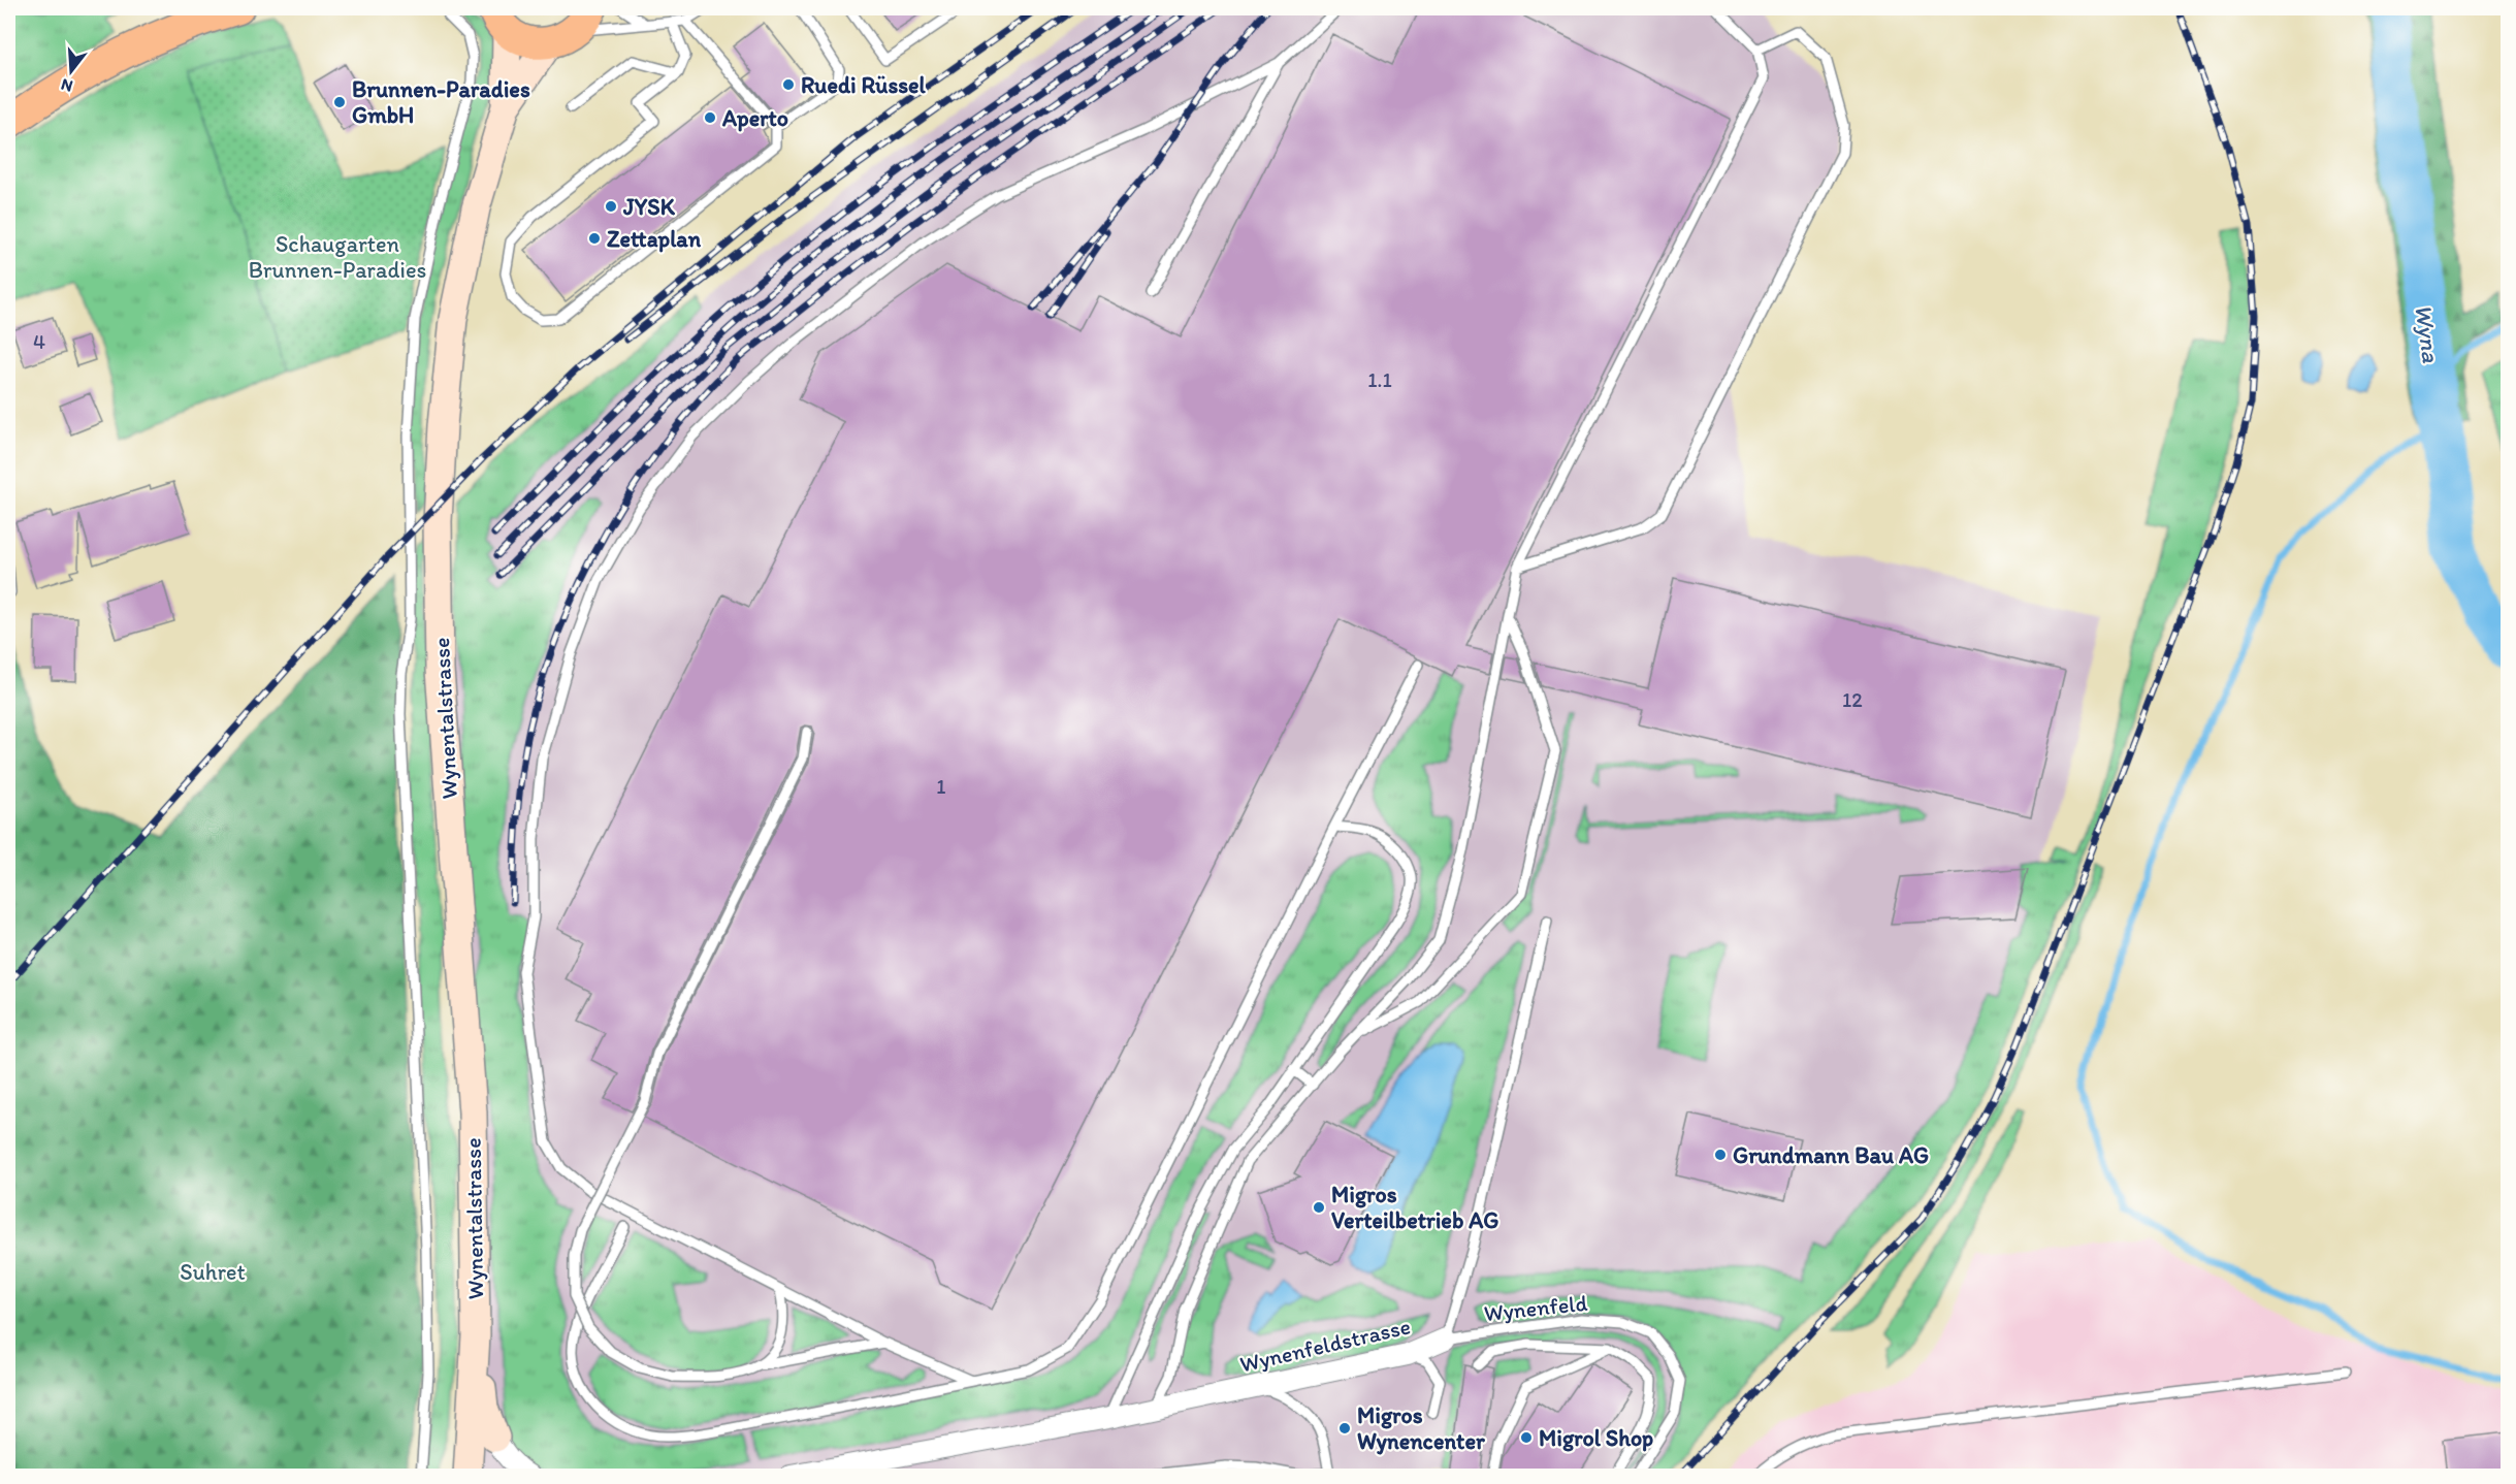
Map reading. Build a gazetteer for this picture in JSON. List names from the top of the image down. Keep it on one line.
{"streets":{"main road":["Wynentalstrasse"],"street":["Wynenfeldstrasse"],"lane":["Wynenfeld"]},"crossings":[["Wynenfeld","Wynenfeldstrasse"]],"water":["Wyna"],"parks":["Schaugarten Brunnen-Paradies","Suhret"],"places":["Ruedi Rüssel","Brunnen-Paradies GmbH","Aperto","JYSK","Zettaplan","Grundmann Bau AG","Migros Verteilbetrieb AG","Migros Wynencenter","Migrol Shop"],"house_numbers":["4","1.1","12","1"],"north":"bottom"}
